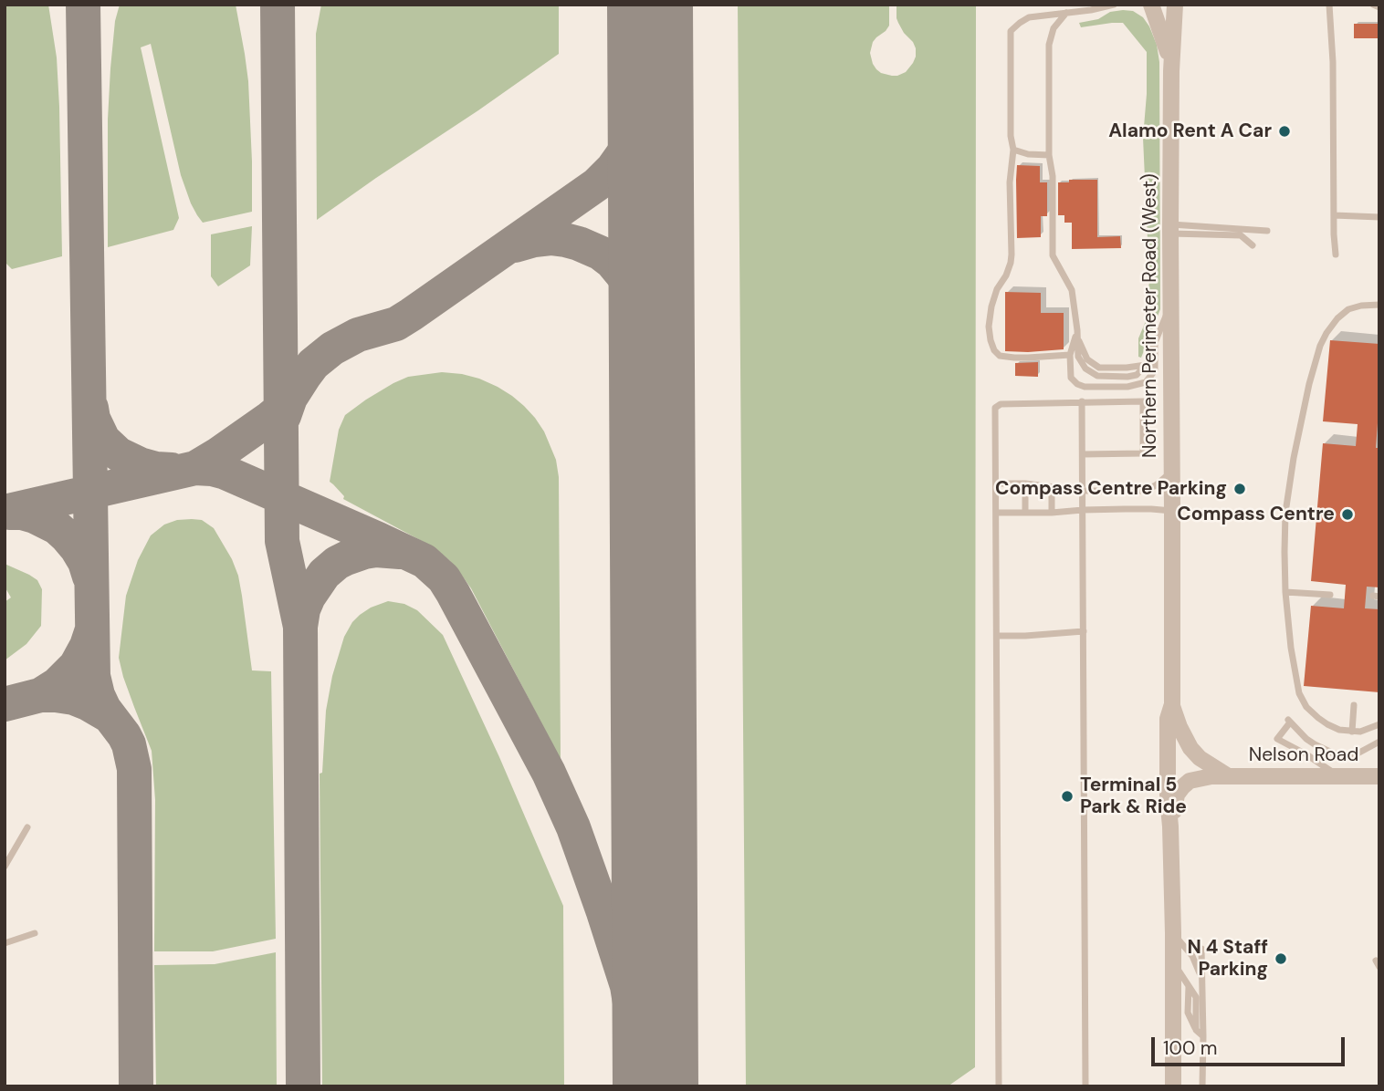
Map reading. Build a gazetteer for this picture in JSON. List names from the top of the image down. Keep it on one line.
{"streets":{"street":["Northern Perimeter Road (West)","Nelson Road"]},"crossings":[["Northern Perimeter Road (West)","Nelson Road"]],"places":["Alamo Rent A Car","Compass Centre Parking","Compass Centre","Terminal 5 Park & Ride","N 4 Staff Parking"],"scale_bar":"100 m"}
